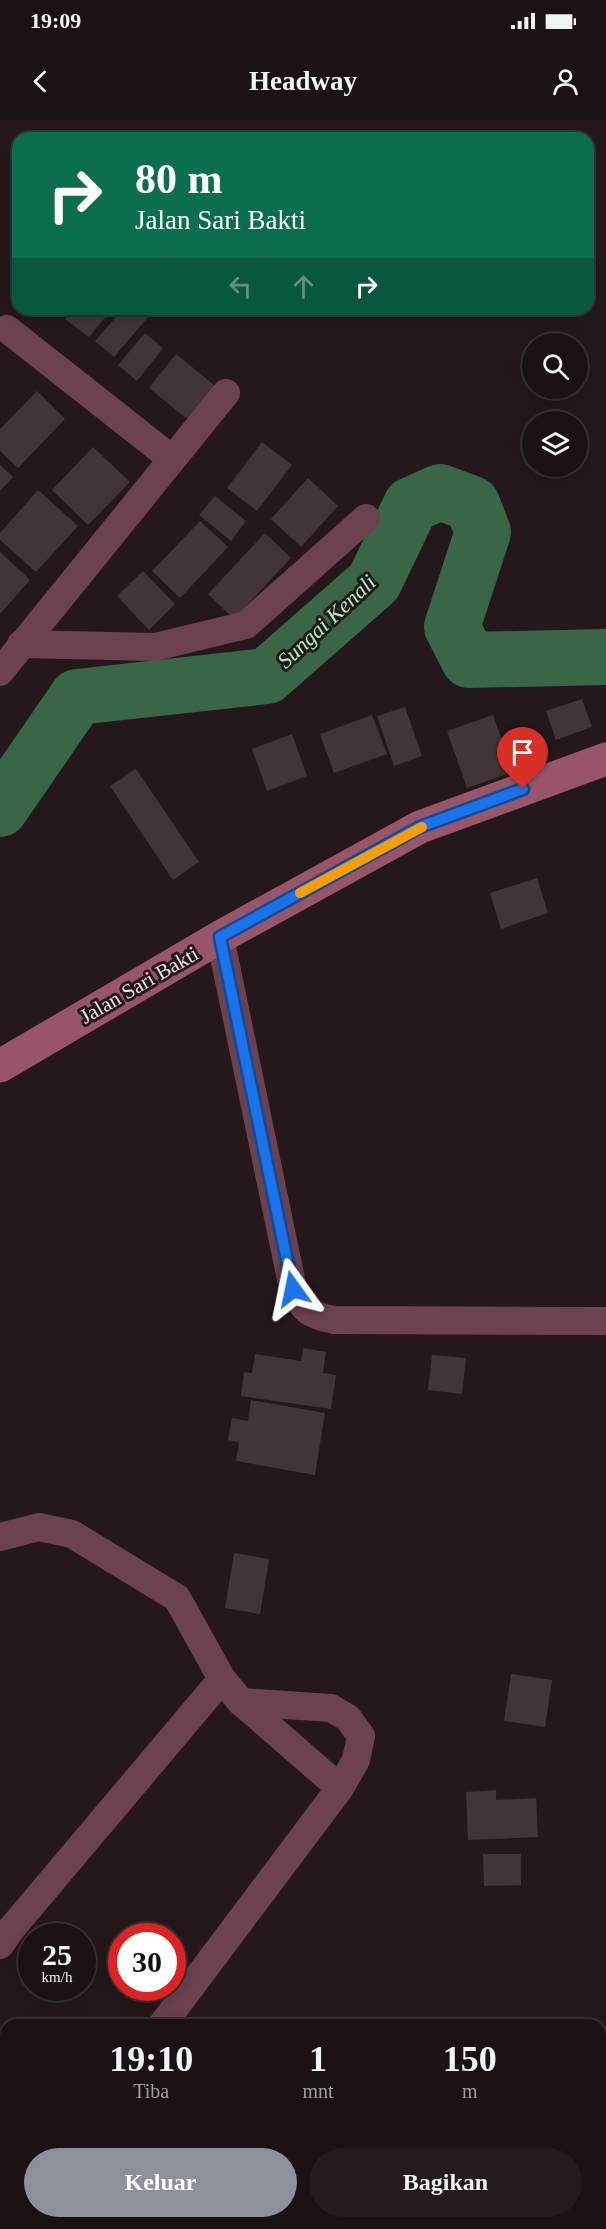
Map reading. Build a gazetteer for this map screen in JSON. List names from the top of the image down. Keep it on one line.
{"streets":{"main road":["Jalan Sari Bakti"]},"water":["Sungai Kenali"],"page":{"status":"19:09","header":"Headway","turn":["80 m","Jalan Sari Bakti"],"speed":"25 km/h","limit":"30","eta":["19:10","Tiba","1","mnt","150","m"],"buttons":["Keluar","Bagikan"]}}
